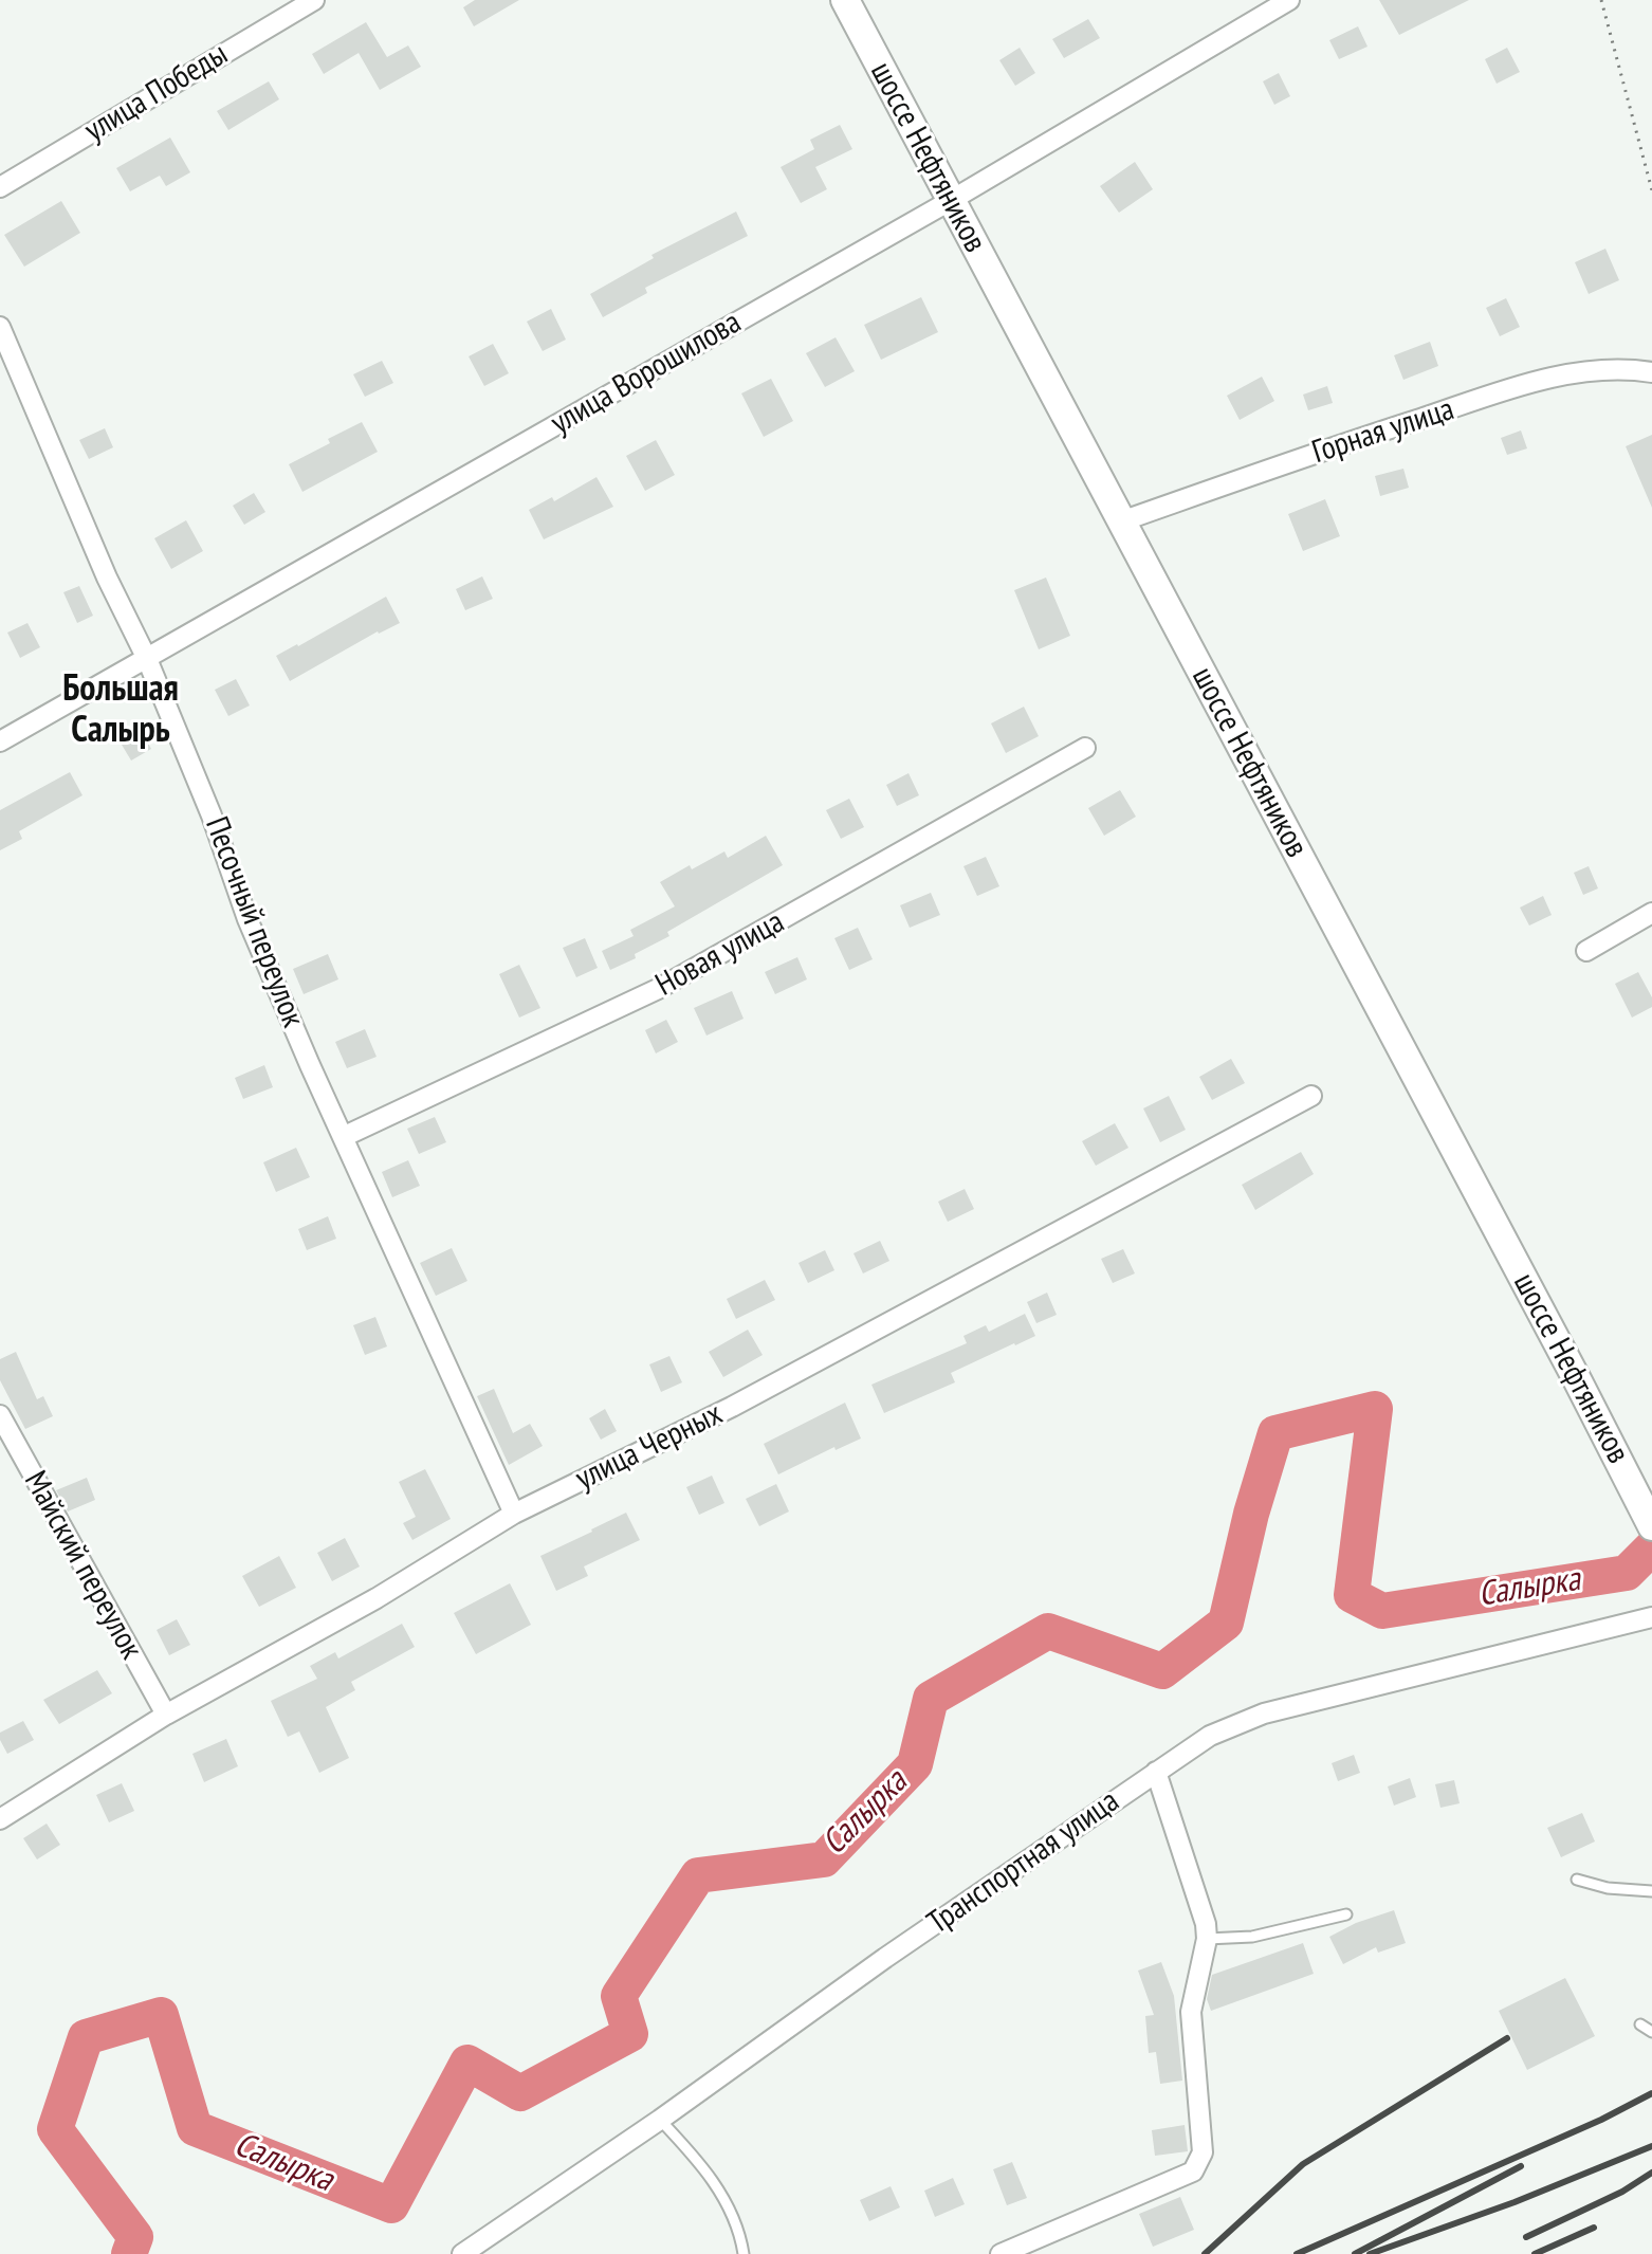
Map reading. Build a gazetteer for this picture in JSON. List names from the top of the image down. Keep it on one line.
{"streets":{"main road":["шоссе Нефтяников"],"street":["улица Победы","улица Ворошилова","Горная улица","Песочный переулок","Новая улица","улица Черных","Майский переулок","Транспортная улица"]},"crossings":[["шоссе Нефтяников","улица Ворошилова"],["шоссе Нефтяников","Горная улица"],["улица Ворошилова","Песочный переулок"],["Песочный переулок","Новая улица"],["Песочный переулок","улица Черных"],["улица Черных","Майский переулок"]],"districts":["Большая Салырь"],"water":["Салырка"]}
